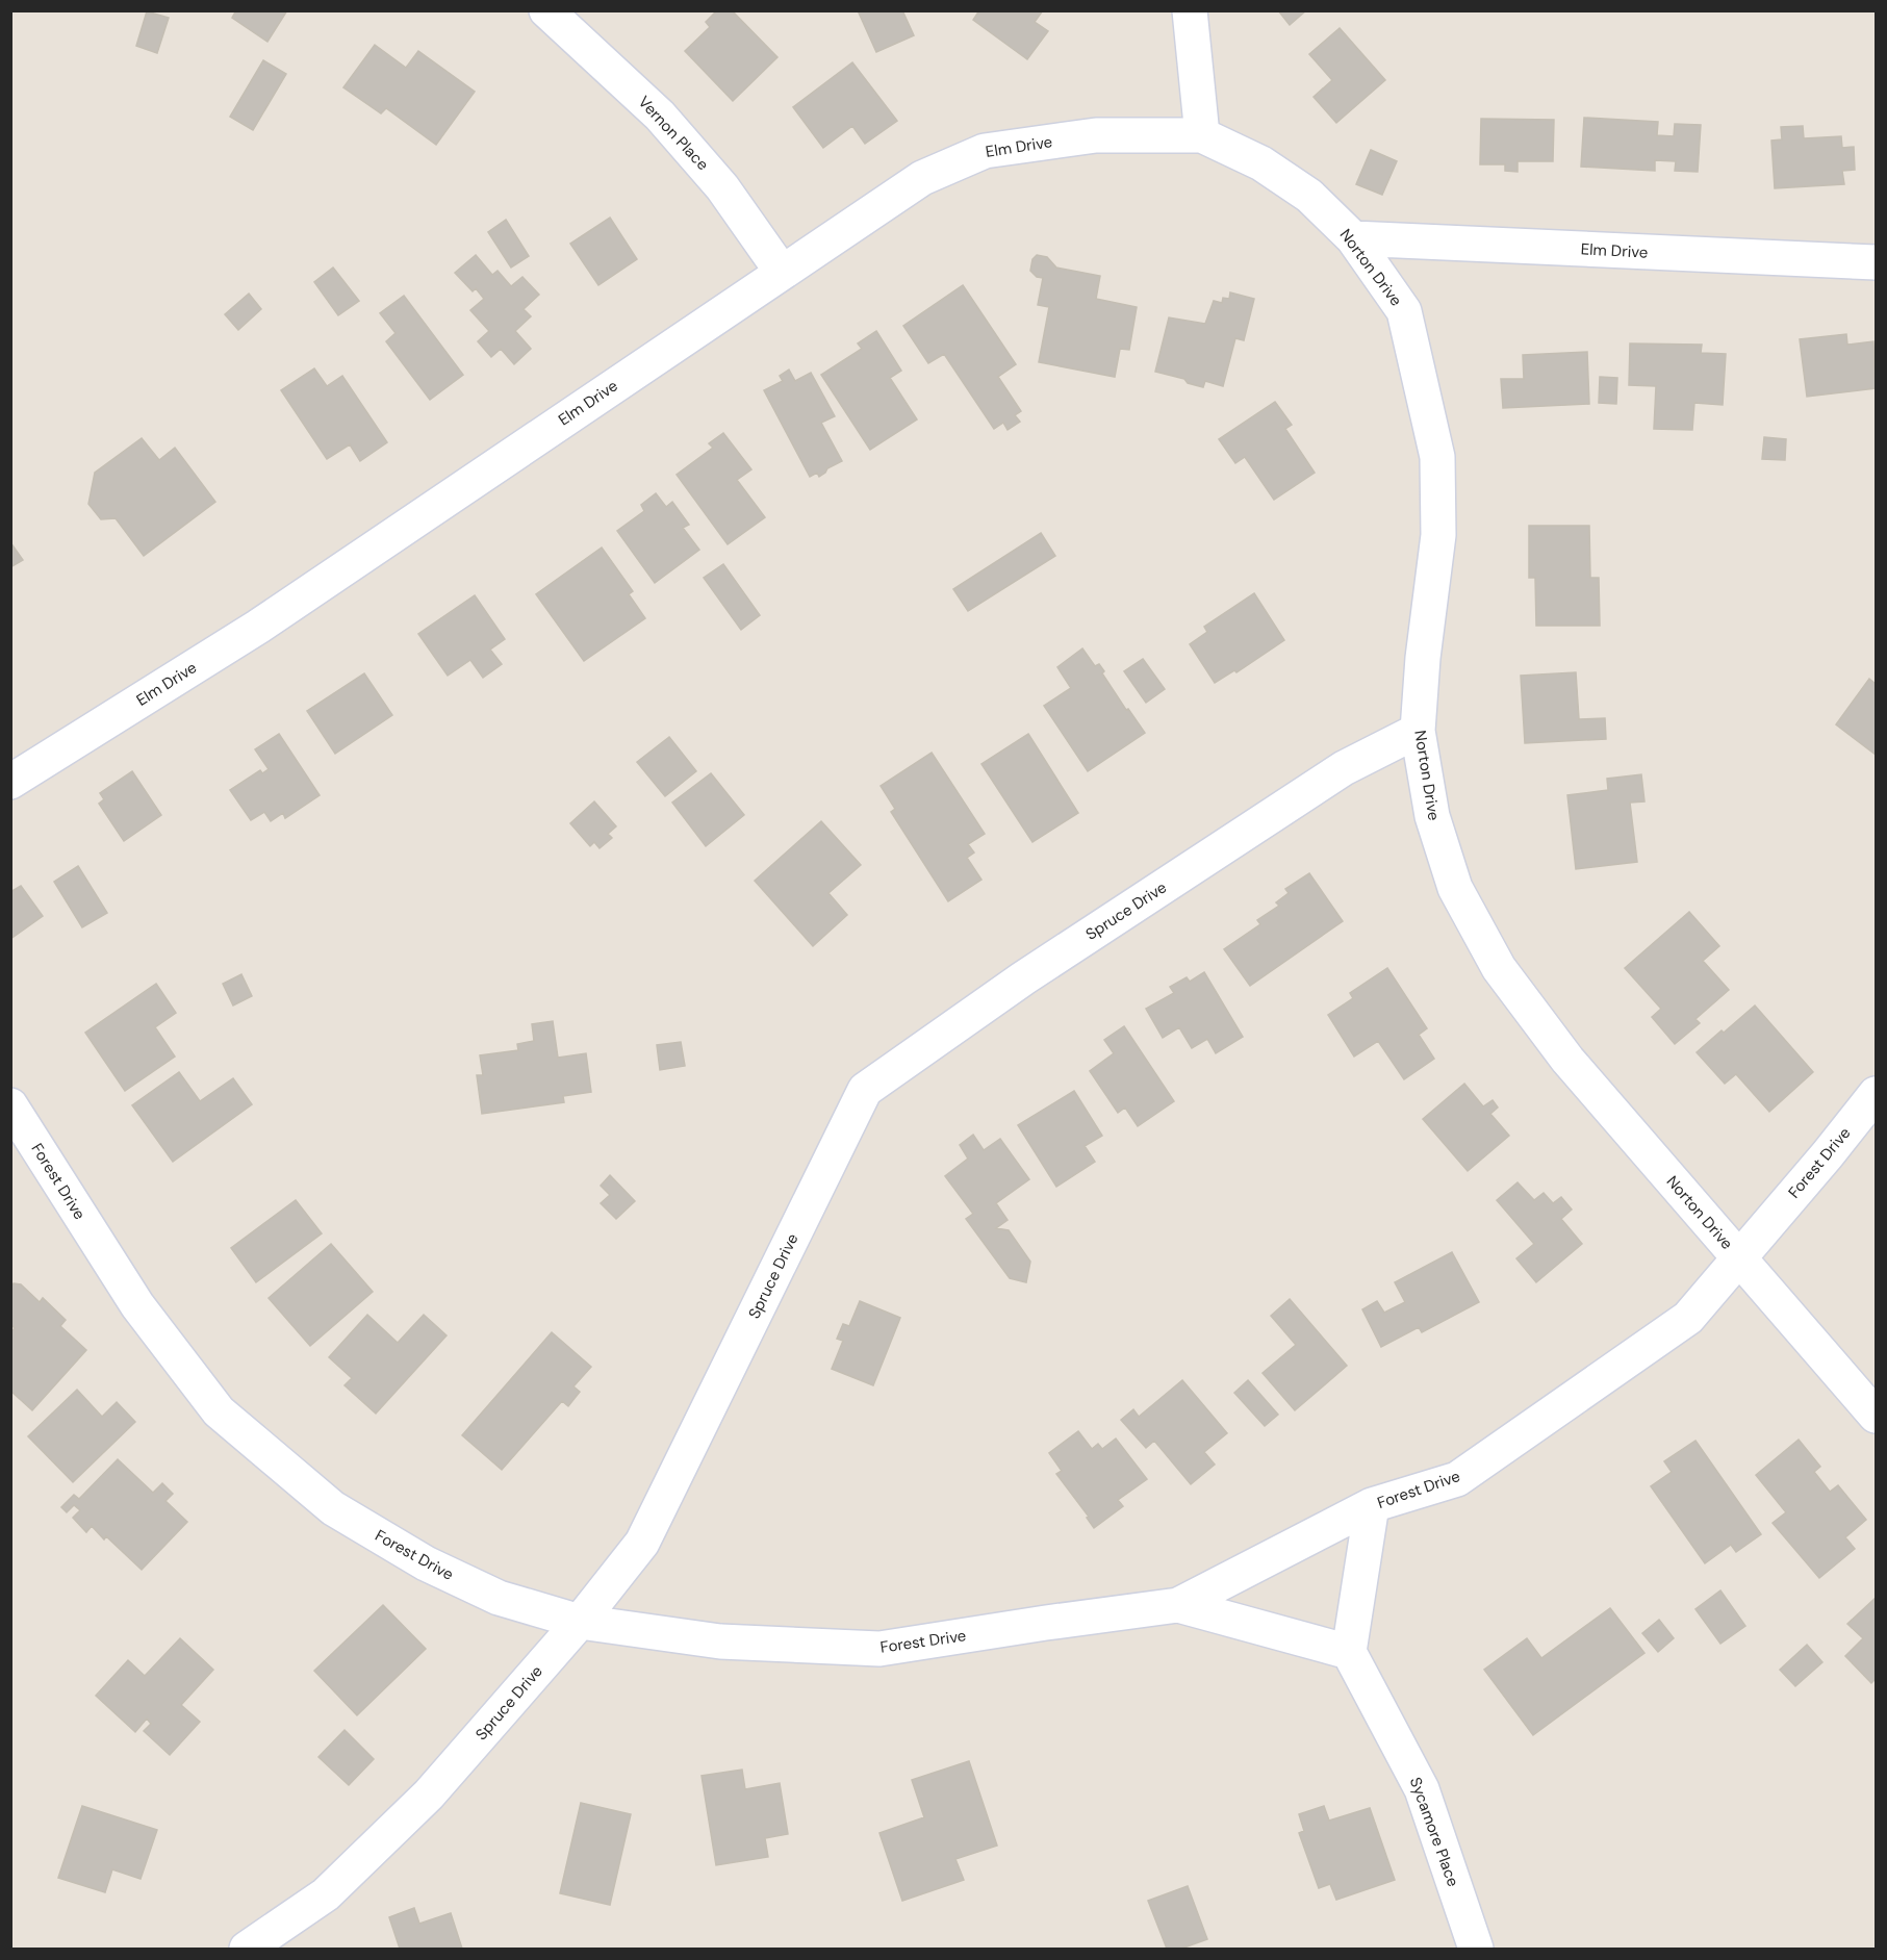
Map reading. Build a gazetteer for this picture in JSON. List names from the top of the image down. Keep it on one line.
{"streets":{"street":["Vernon Place","Elm Drive","Norton Drive","Spruce Drive","Forest Drive","Sycamore Place"]},"crossings":[["Vernon Place","Elm Drive"],["Elm Drive","Norton Drive"],["Norton Drive","Spruce Drive"],["Norton Drive","Forest Drive"],["Spruce Drive","Forest Drive"]]}
